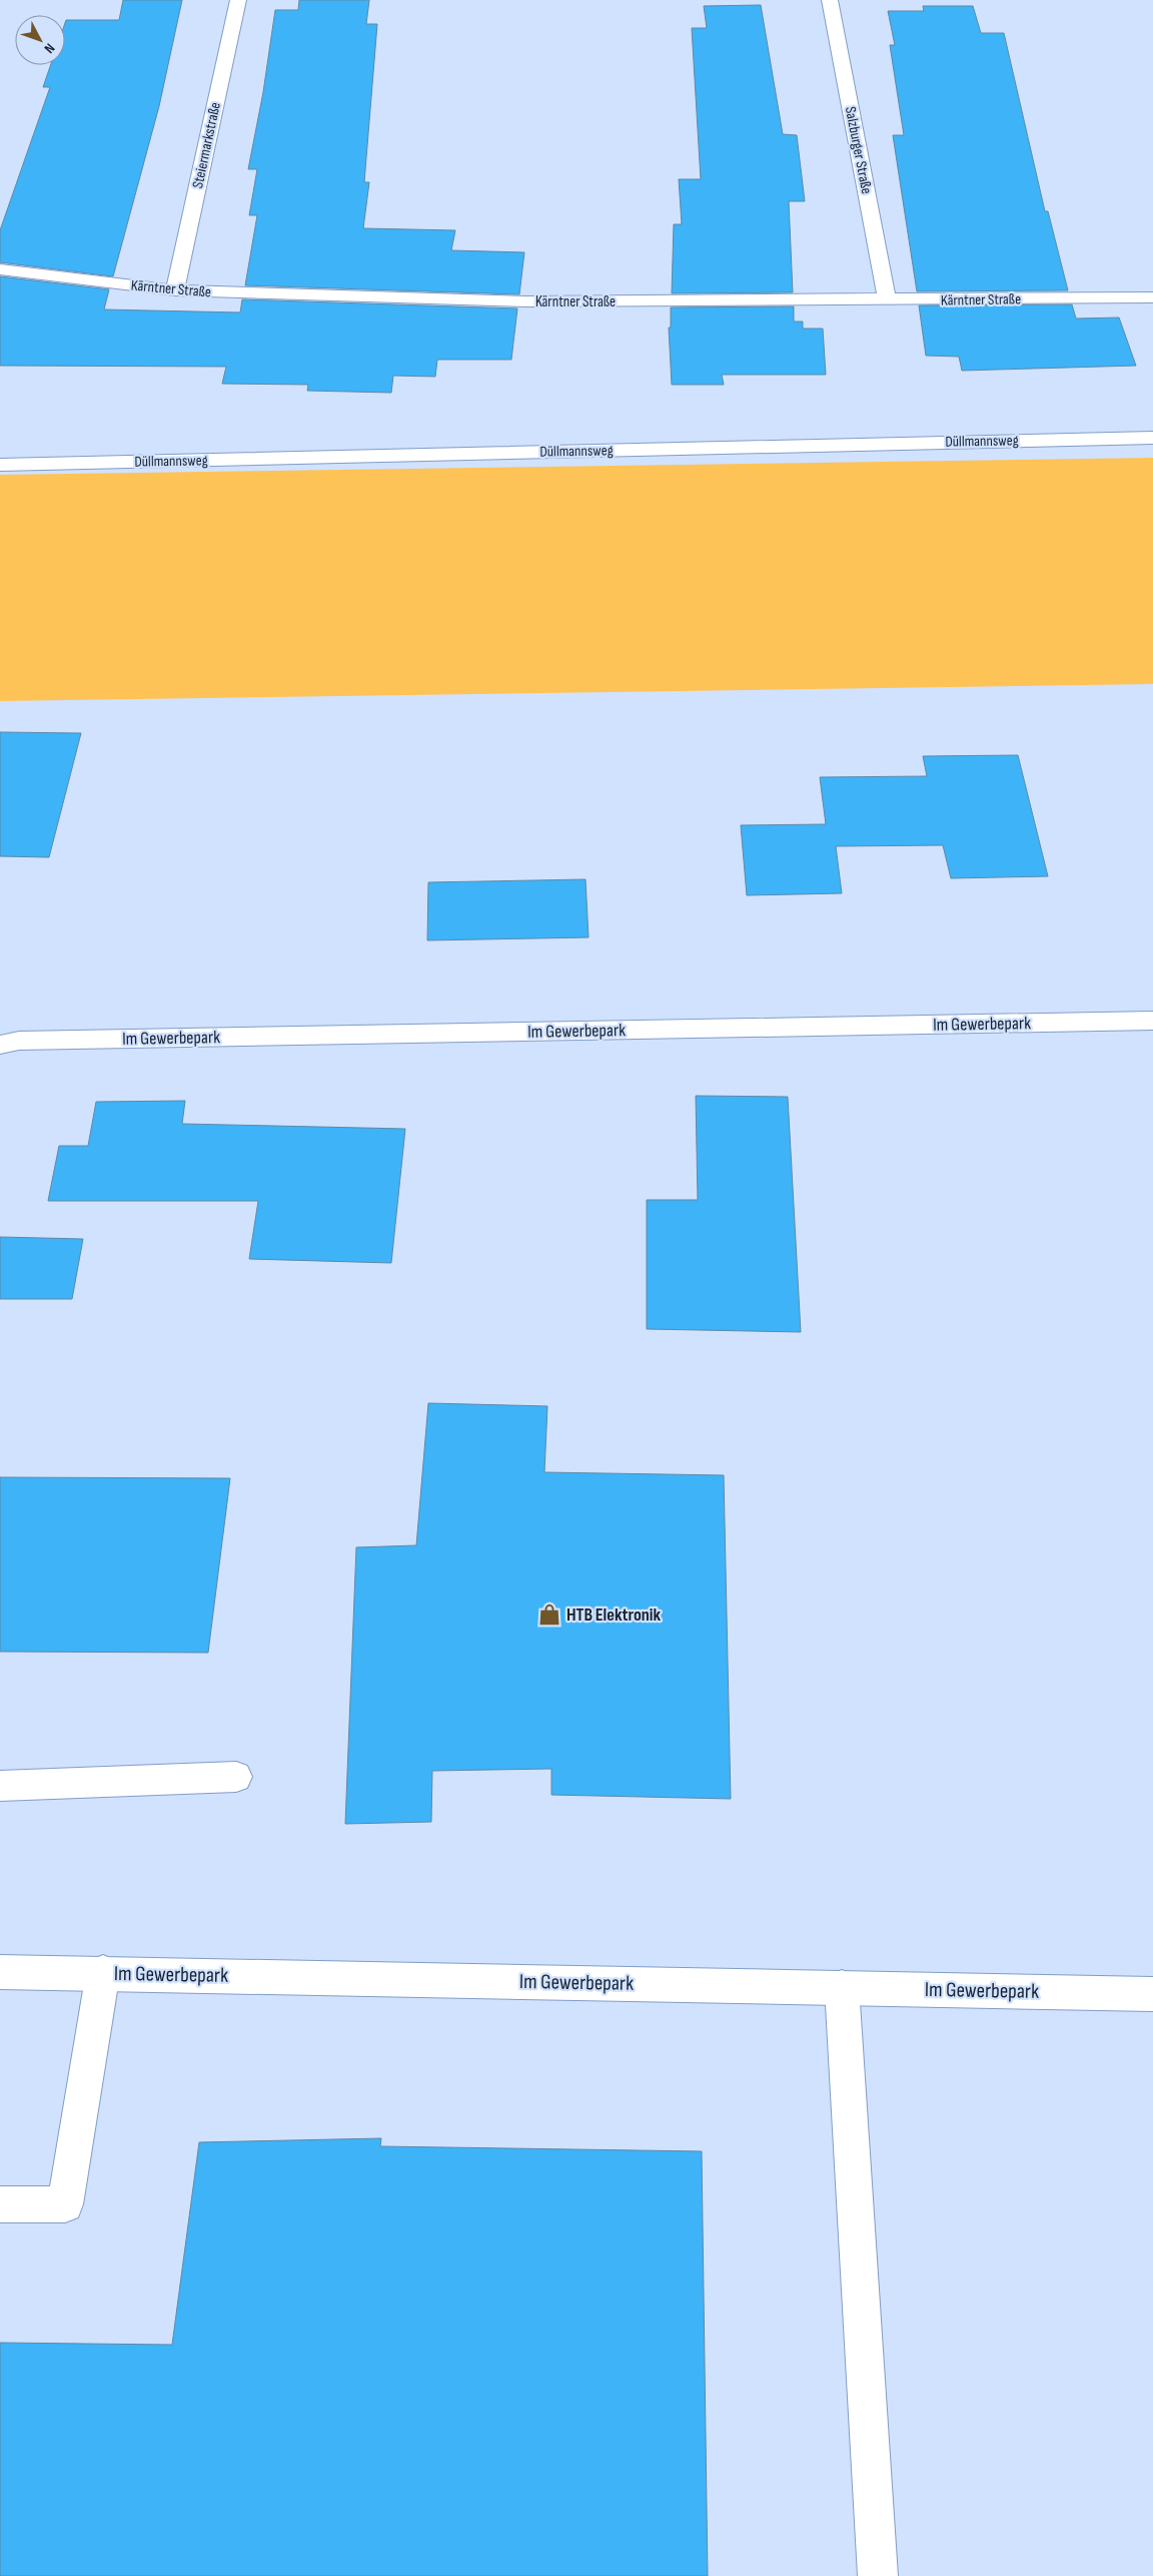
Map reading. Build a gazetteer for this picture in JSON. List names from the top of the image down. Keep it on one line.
{"streets":{"street":["Steiermarkstraße","Salzburger Straße","Kärntner Straße","Düllmannsweg","Im Gewerbepark"]},"crossings":[["Steiermarkstraße","Kärntner Straße"],["Salzburger Straße","Kärntner Straße"]],"places":{"shop":["HTB Elektronik"]},"north":"bottom right"}
